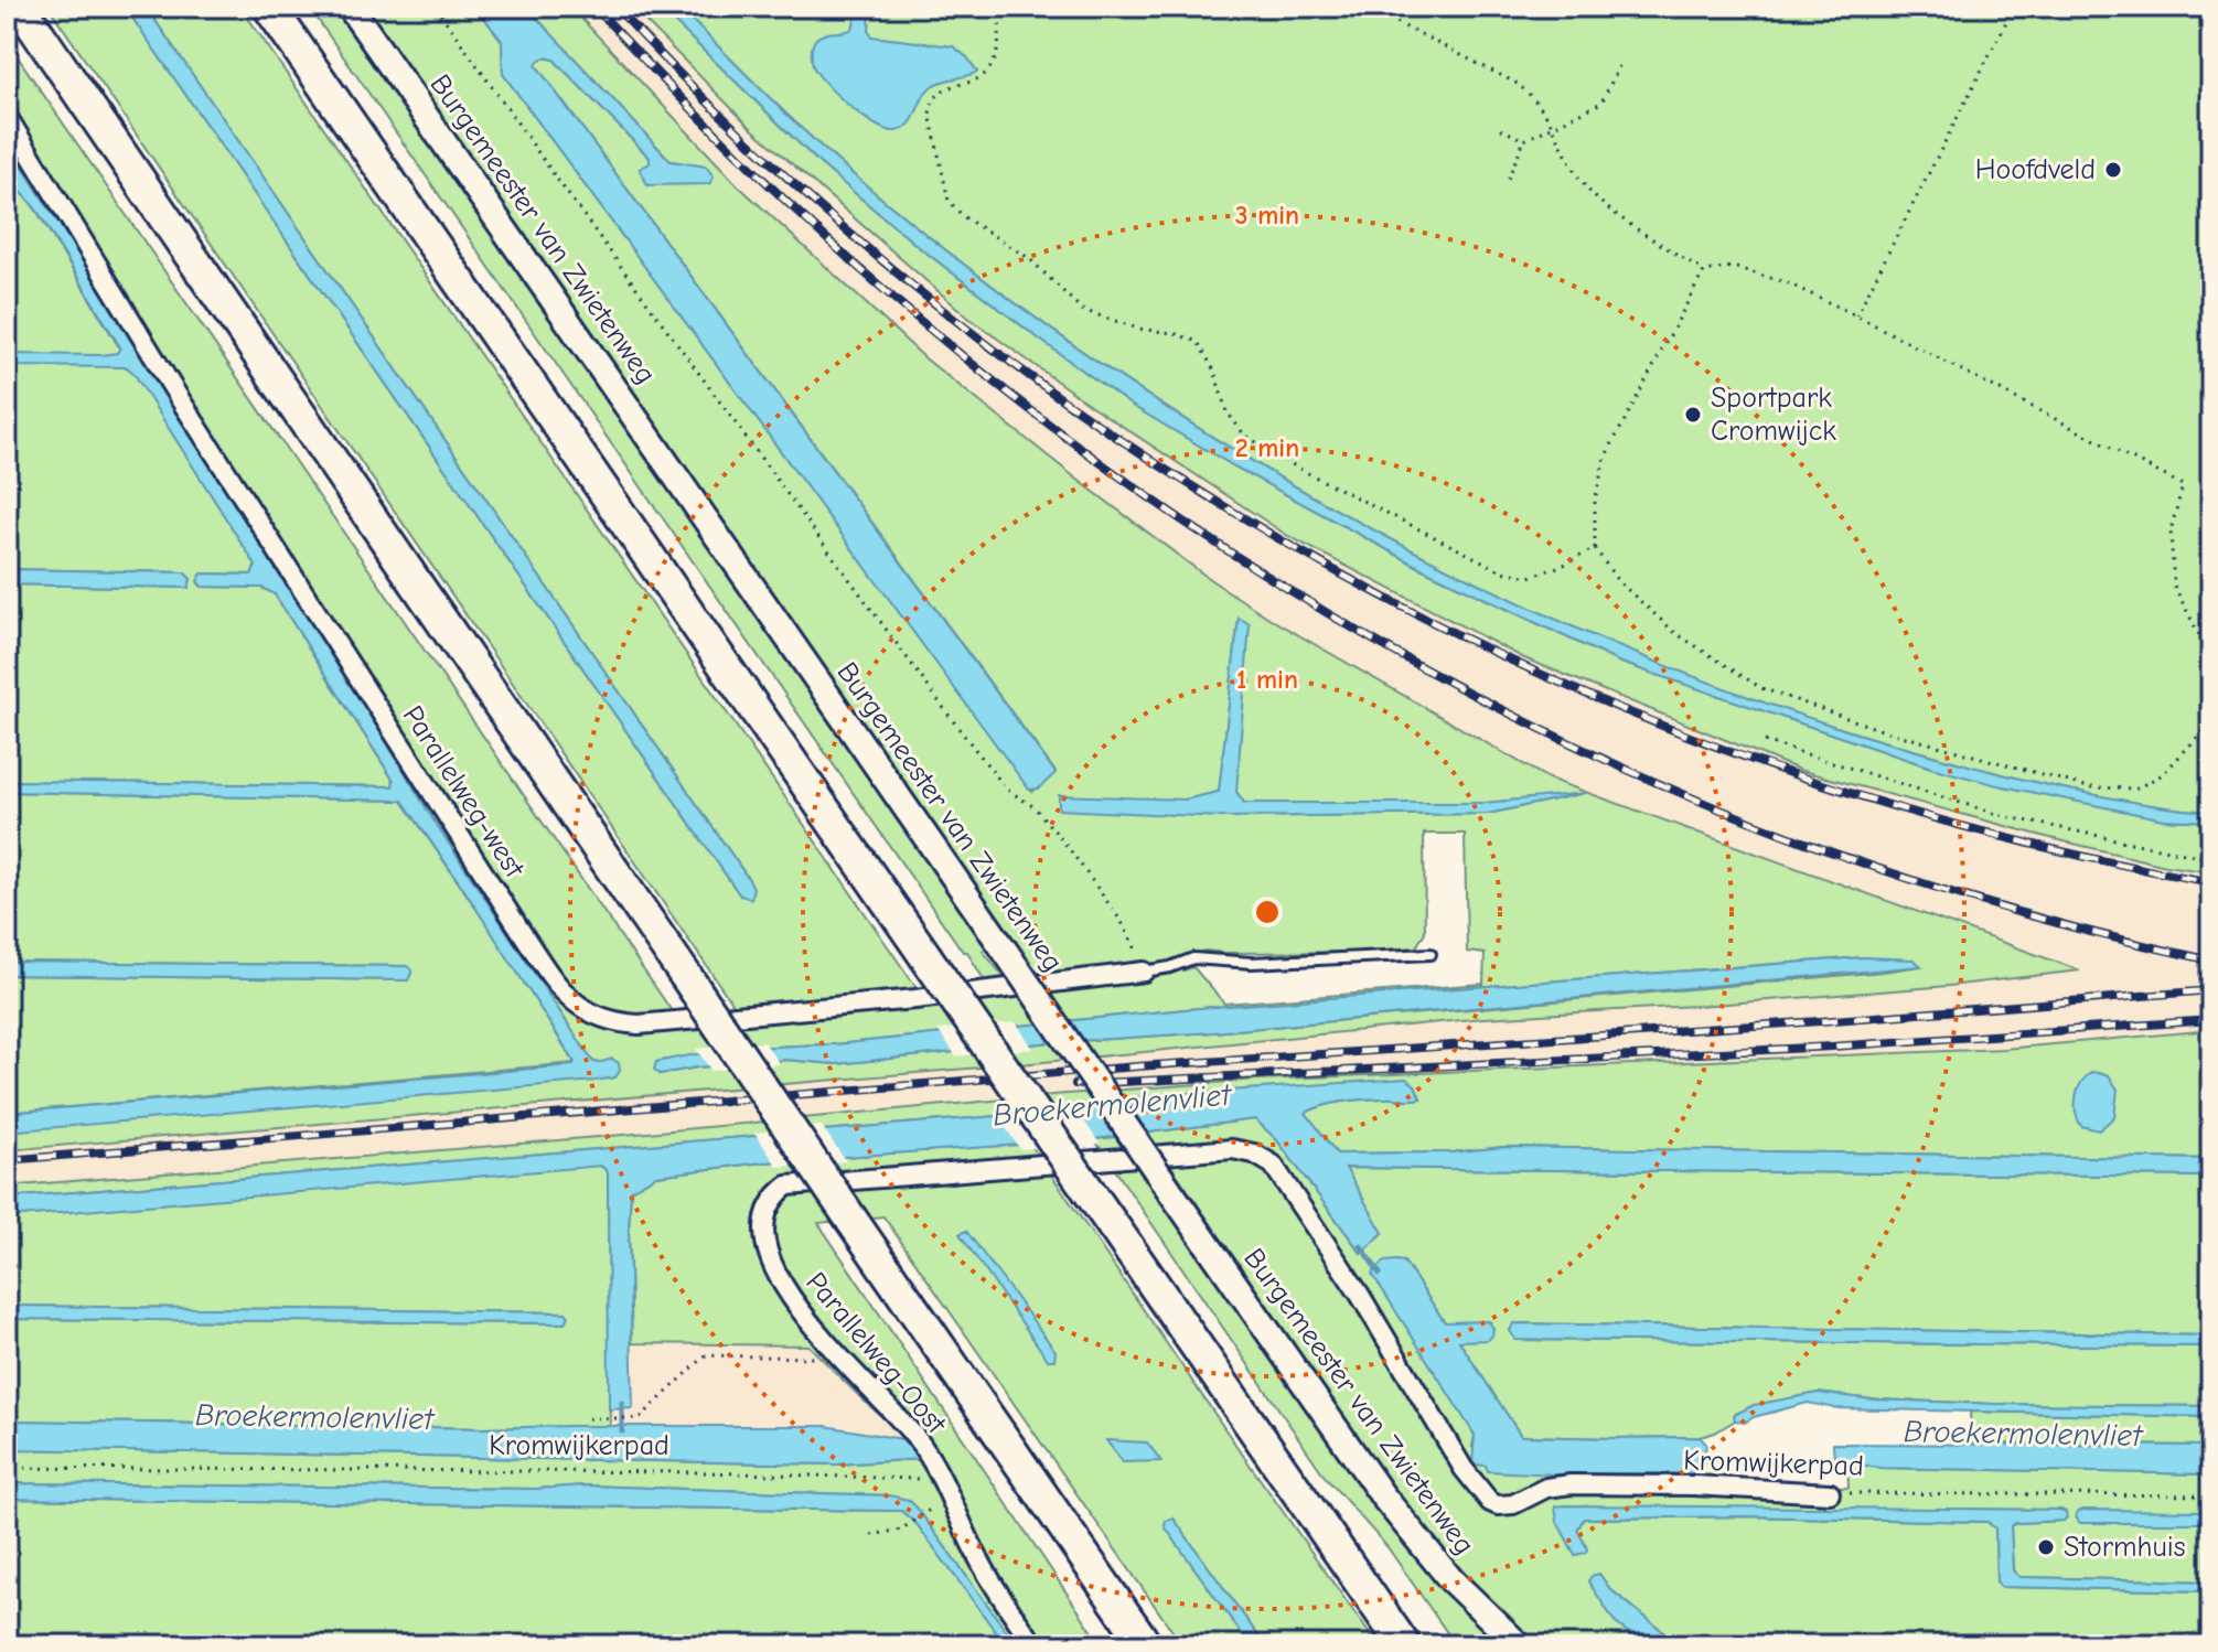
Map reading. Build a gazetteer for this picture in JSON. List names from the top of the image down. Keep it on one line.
{"streets":{"main road":["Burgemeester van Zwietenweg"],"street":["Parallelweg-west","Parallelweg-Oost","Kromwijkerpad"]},"crossings":[["Parallelweg-Oost","Kromwijkerpad"]],"water":["Broekermolenvliet"],"places":["Hoofdveld","Sportpark Cromwijck","Stormhuis"],"rings":["3 min","2 min","1 min"]}
